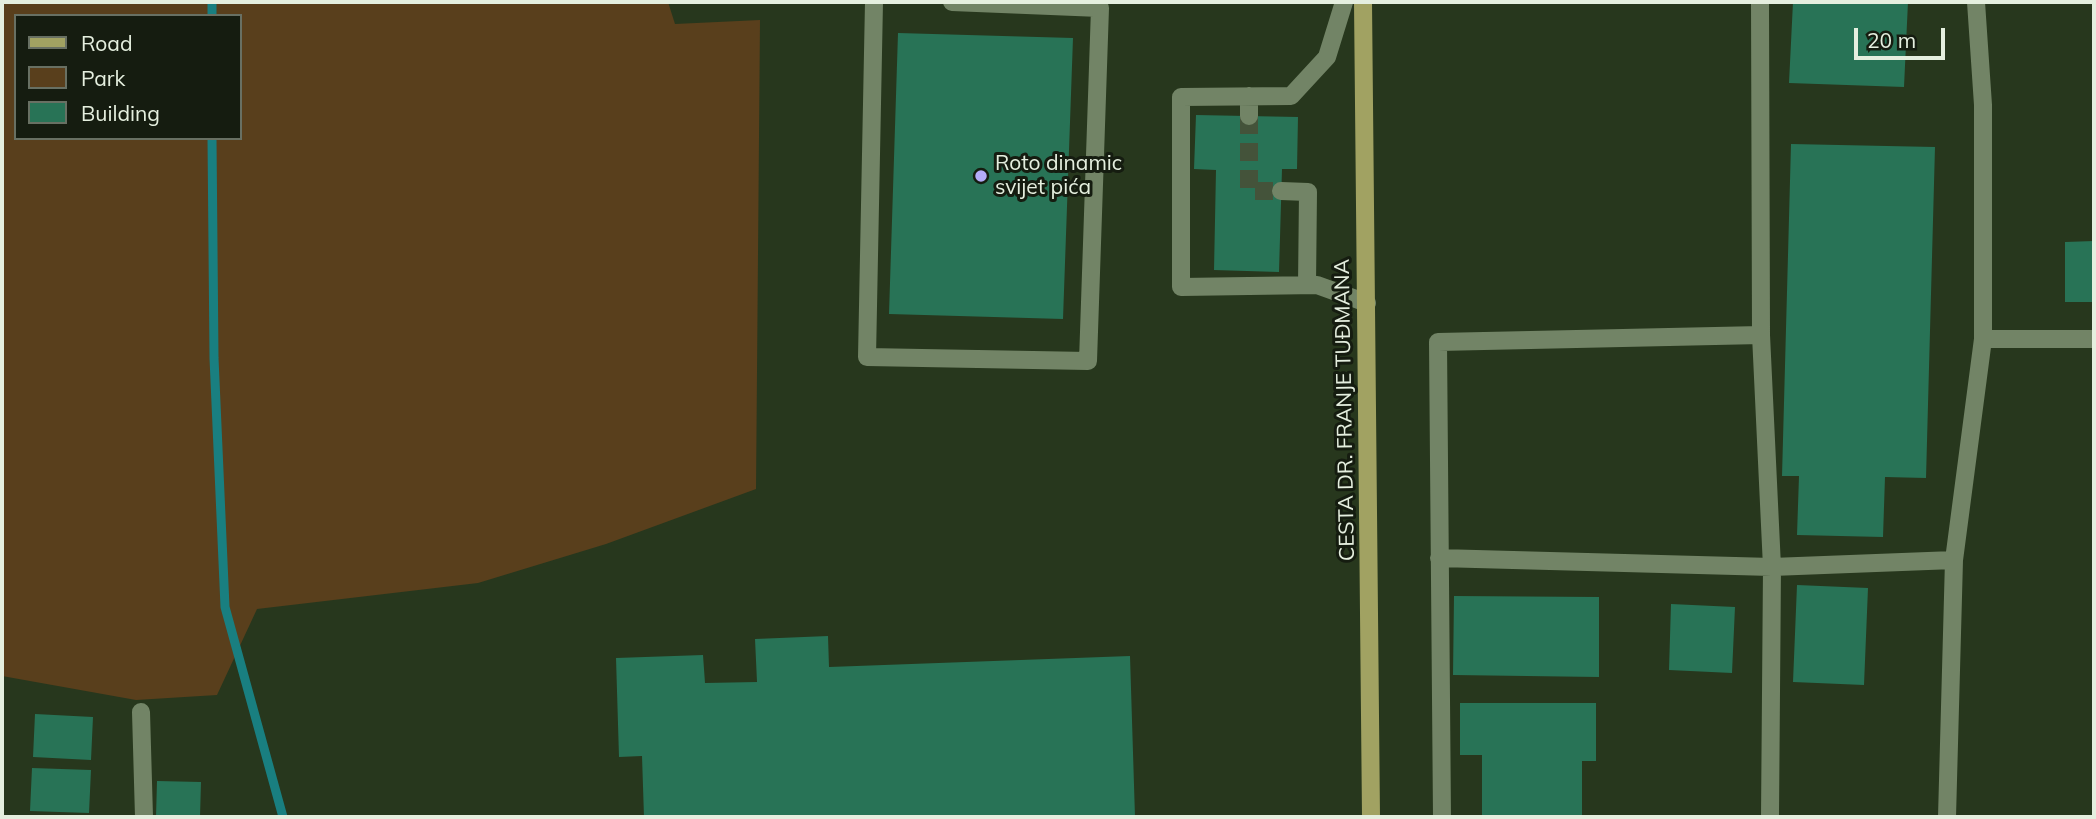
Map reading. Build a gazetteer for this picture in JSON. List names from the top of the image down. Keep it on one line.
{"streets":{"main road":["CESTA DR. FRANJE TUĐMANA"]},"places":["Roto dinamic svijet pića"],"legend":["Road","Park","Building"],"scale_bar":"20 m"}
